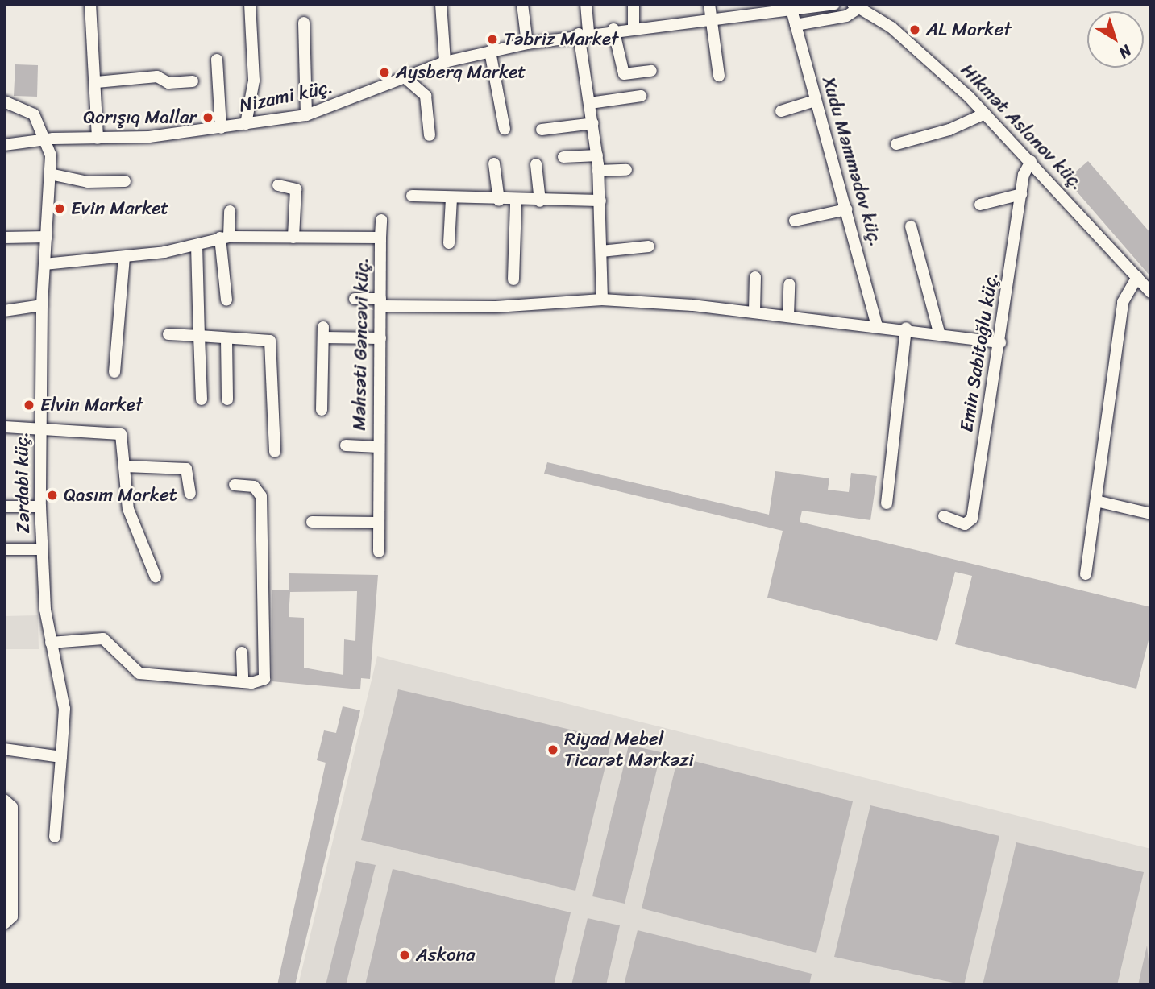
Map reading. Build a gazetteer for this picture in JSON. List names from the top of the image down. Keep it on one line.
{"streets":{"street":["Nizami küç.","Hikmət Aslanov küç.","Xudu Məmmədov küç.","Məhsəti Gəncəvi küç.","Emin Sabitoğlu küç.","Zərdabi küç."]},"crossings":[["Nizami küç.","Xudu Məmmədov küç."],["Nizami küç.","Zərdabi küç."],["Hikmət Aslanov küç.","Emin Sabitoğlu küç."],["Məhsəti Gəncəvi küç.","Zərdabi küç."]],"places":["AL Market","Təbriz Market","Aysberq Market","Qarışıq Mallar","Evin Market","Elvin Market","Qasım Market","Riyad Mebel Ticarət Mərkəzi","Askona"],"north":"bottom right"}
